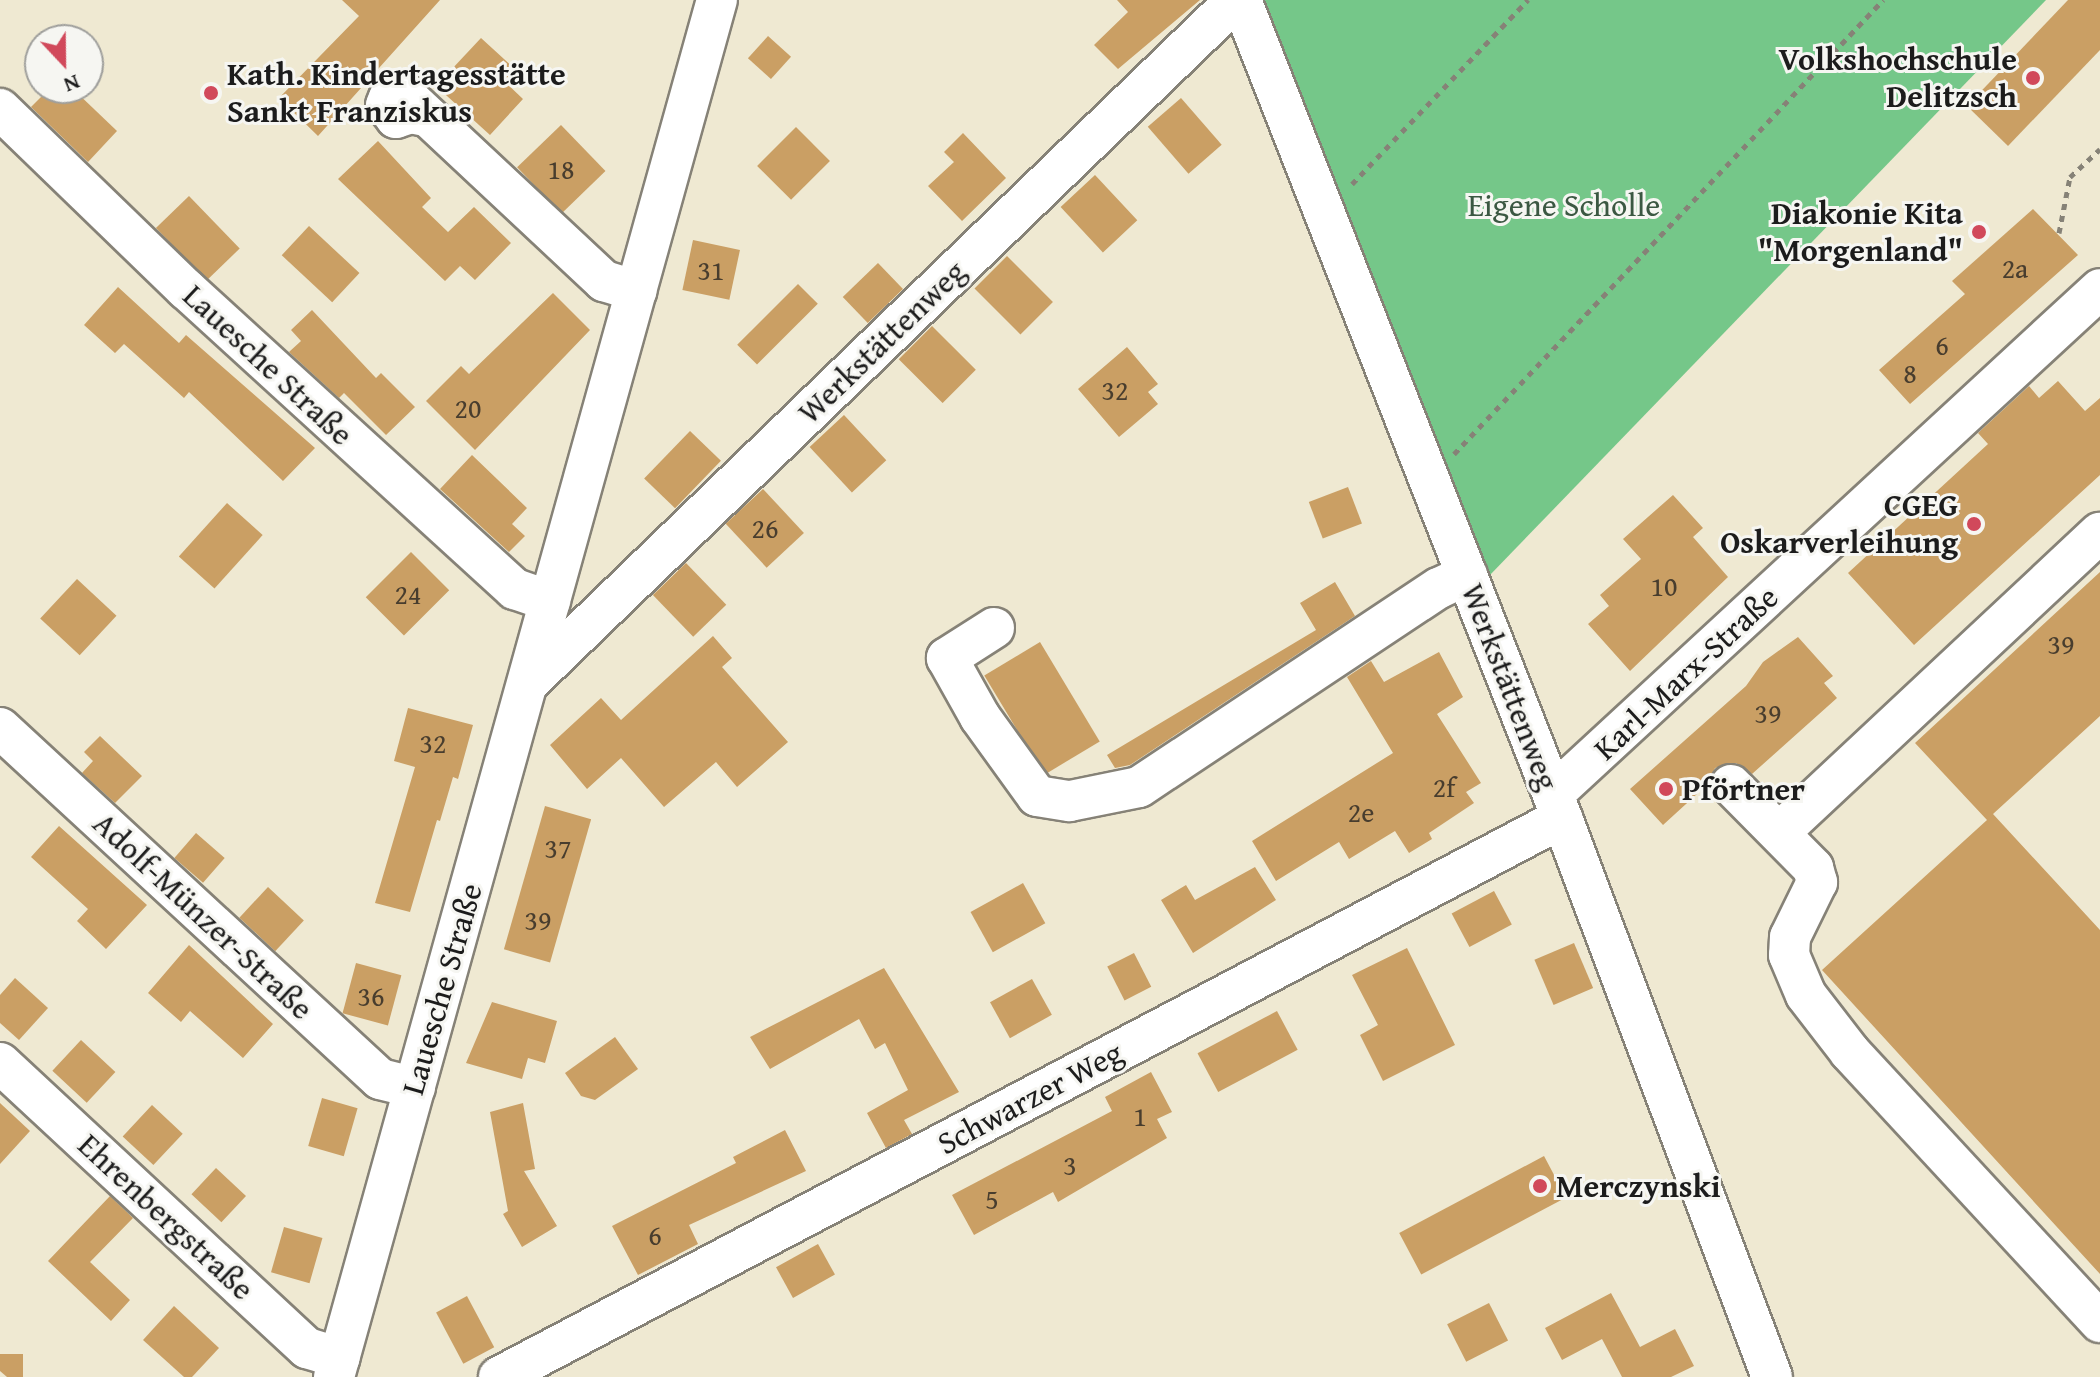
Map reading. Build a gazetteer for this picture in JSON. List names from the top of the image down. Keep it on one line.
{"streets":{"street":["Werkstättenweg","Lauesche Straße","Karl-Marx-Straße","Adolf-Münzer-Straße","Schwarzer Weg","Ehrenbergstraße"]},"crossings":[["Werkstättenweg","Lauesche Straße"],["Werkstättenweg","Karl-Marx-Straße"],["Werkstättenweg","Schwarzer Weg"],["Lauesche Straße","Adolf-Münzer-Straße"],["Lauesche Straße","Ehrenbergstraße"],["Karl-Marx-Straße","Schwarzer Weg"]],"parks":["Eigene Scholle"],"places":["Volkshochschule Delitzsch","Kath. Kindertagesstätte Sankt Franziskus","Diakonie Kita \"Morgenland\"","CGEG Oskarverleihung","Pförtner","Merczynski"],"house_numbers":["18","2a","31","6","8","32","20","26","10","24","39","39","32","2f","2e","37","39","36","1","3","5","6"],"north":"bottom"}
